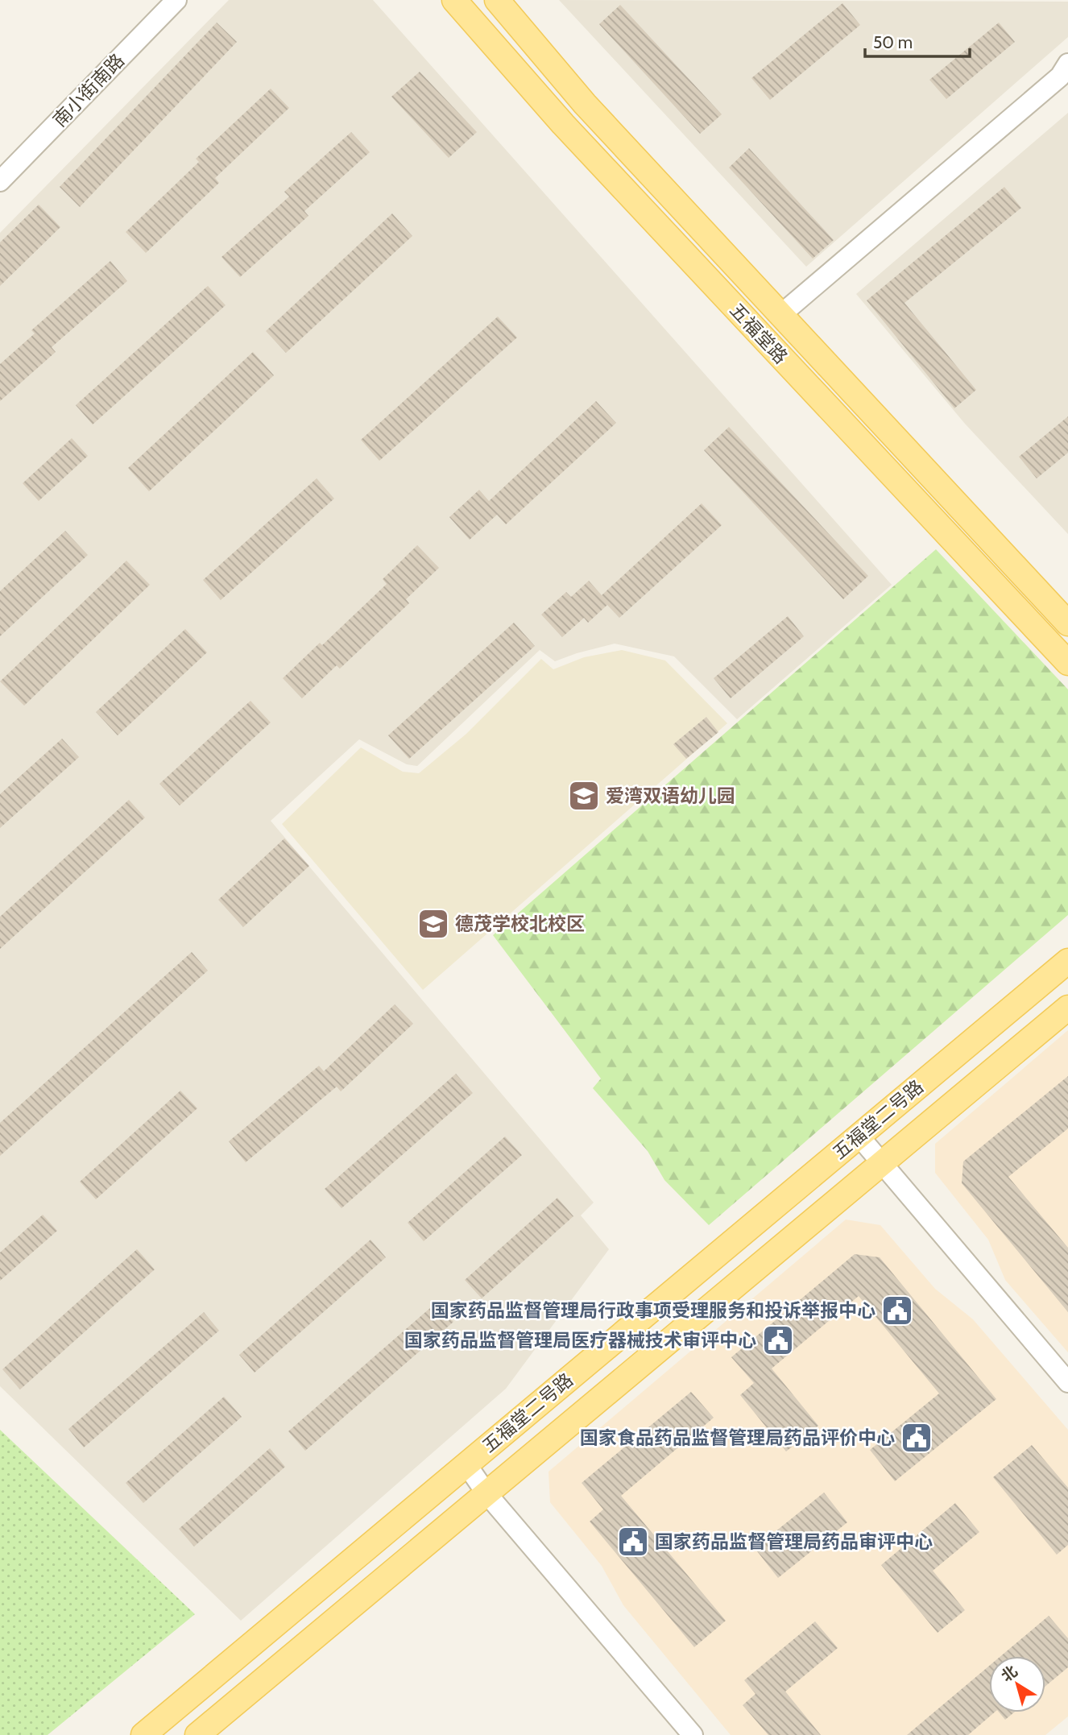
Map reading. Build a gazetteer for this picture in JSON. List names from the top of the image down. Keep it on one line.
{"streets":{"main road":["五福堂路","五福堂二号路"],"street":["南小街南路"]},"places":{"school or university":["爱湾双语幼儿园","德茂学校北校区"],"public building":["国家药品监督管理局行政事项受理服务和投诉举报中心","国家药品监督管理局医疗器械技术审评中心","国家食品药品监督管理局药品评价中心","国家药品监督管理局药品审评中心"]},"scale_bar":"50 m","north":"top left"}
